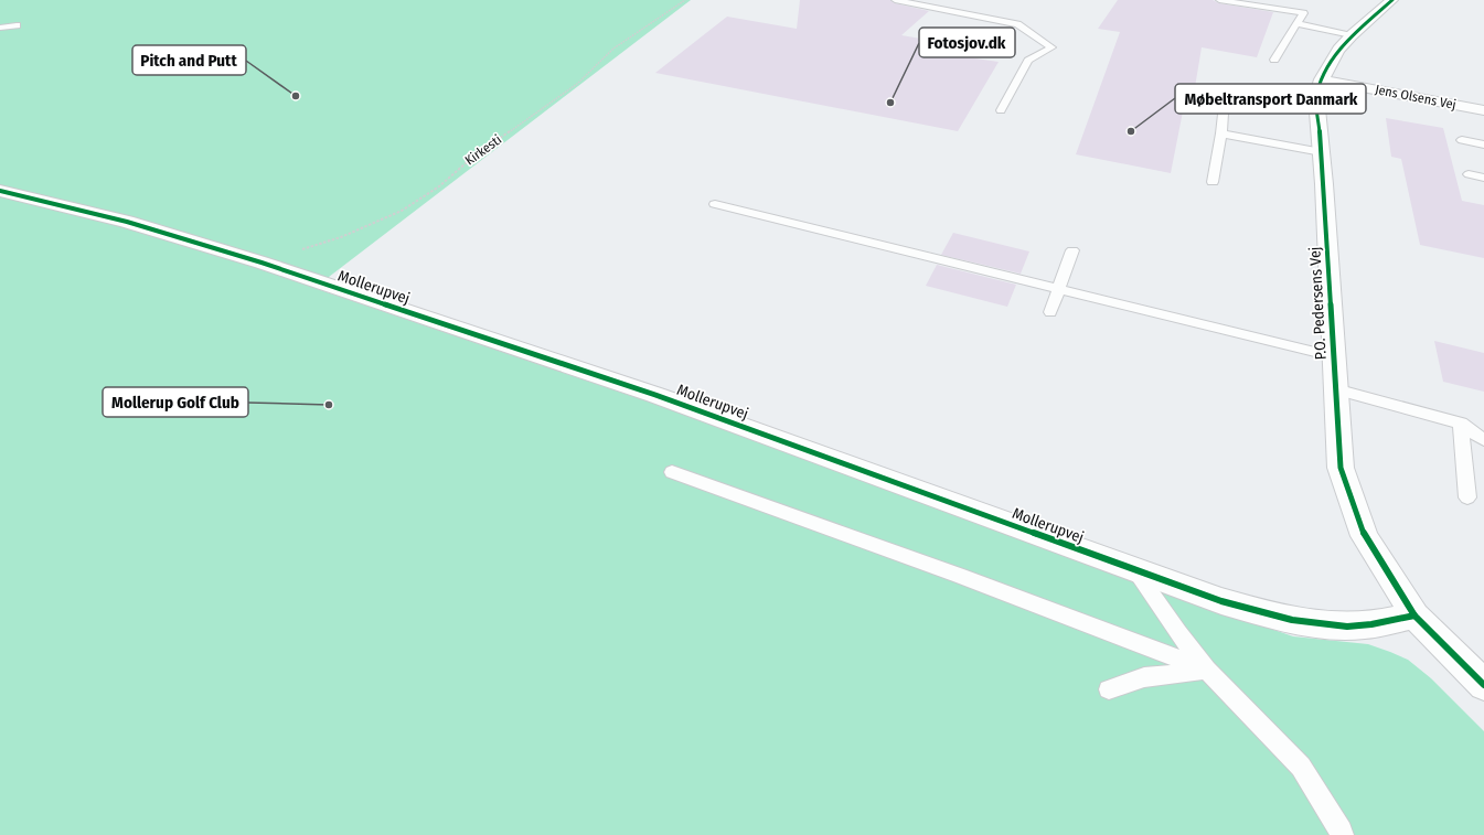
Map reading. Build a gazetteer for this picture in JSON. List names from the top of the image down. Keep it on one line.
{"streets":{"street":["Jens Olsens Vej","Mollerupvej","P.O. Pedersens Vej"],"path":["Kirkesti"]},"crossings":[["Jens Olsens Vej","P.O. Pedersens Vej"],["Kirkesti","Mollerupvej"],["Mollerupvej","P.O. Pedersens Vej"]],"places":["Pitch and Putt","Fotosjov.dk","Møbeltransport Danmark","Mollerup Golf Club"]}
